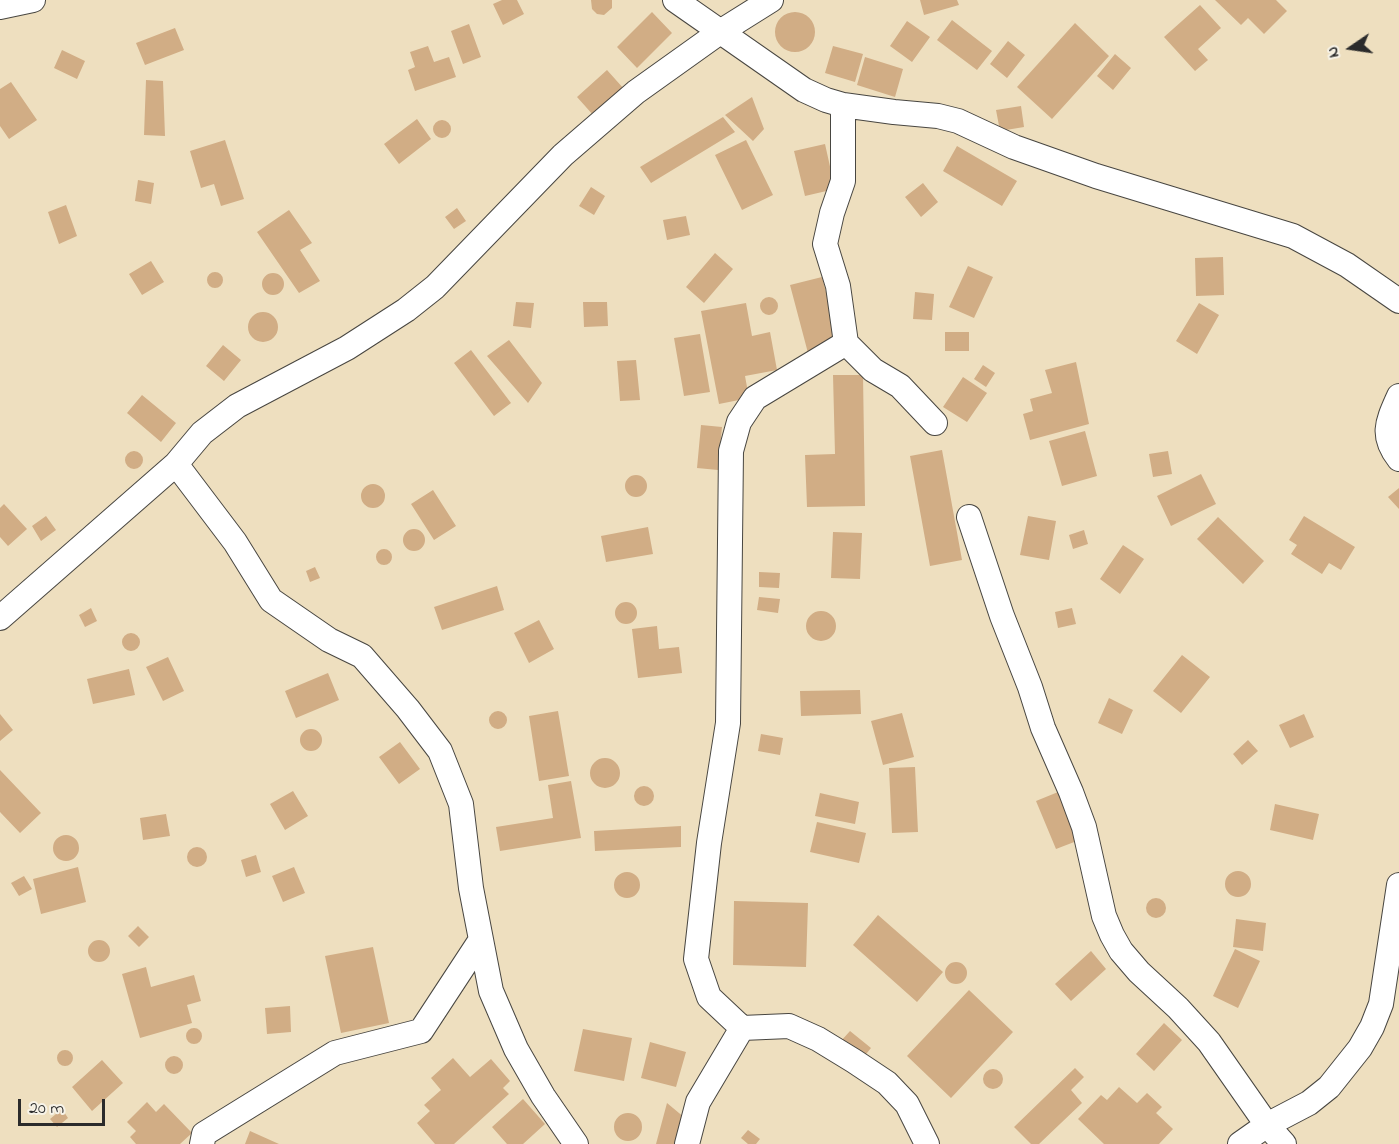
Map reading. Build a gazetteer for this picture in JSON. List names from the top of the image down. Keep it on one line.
{"scale_bar":"20 m","north":"left"}
